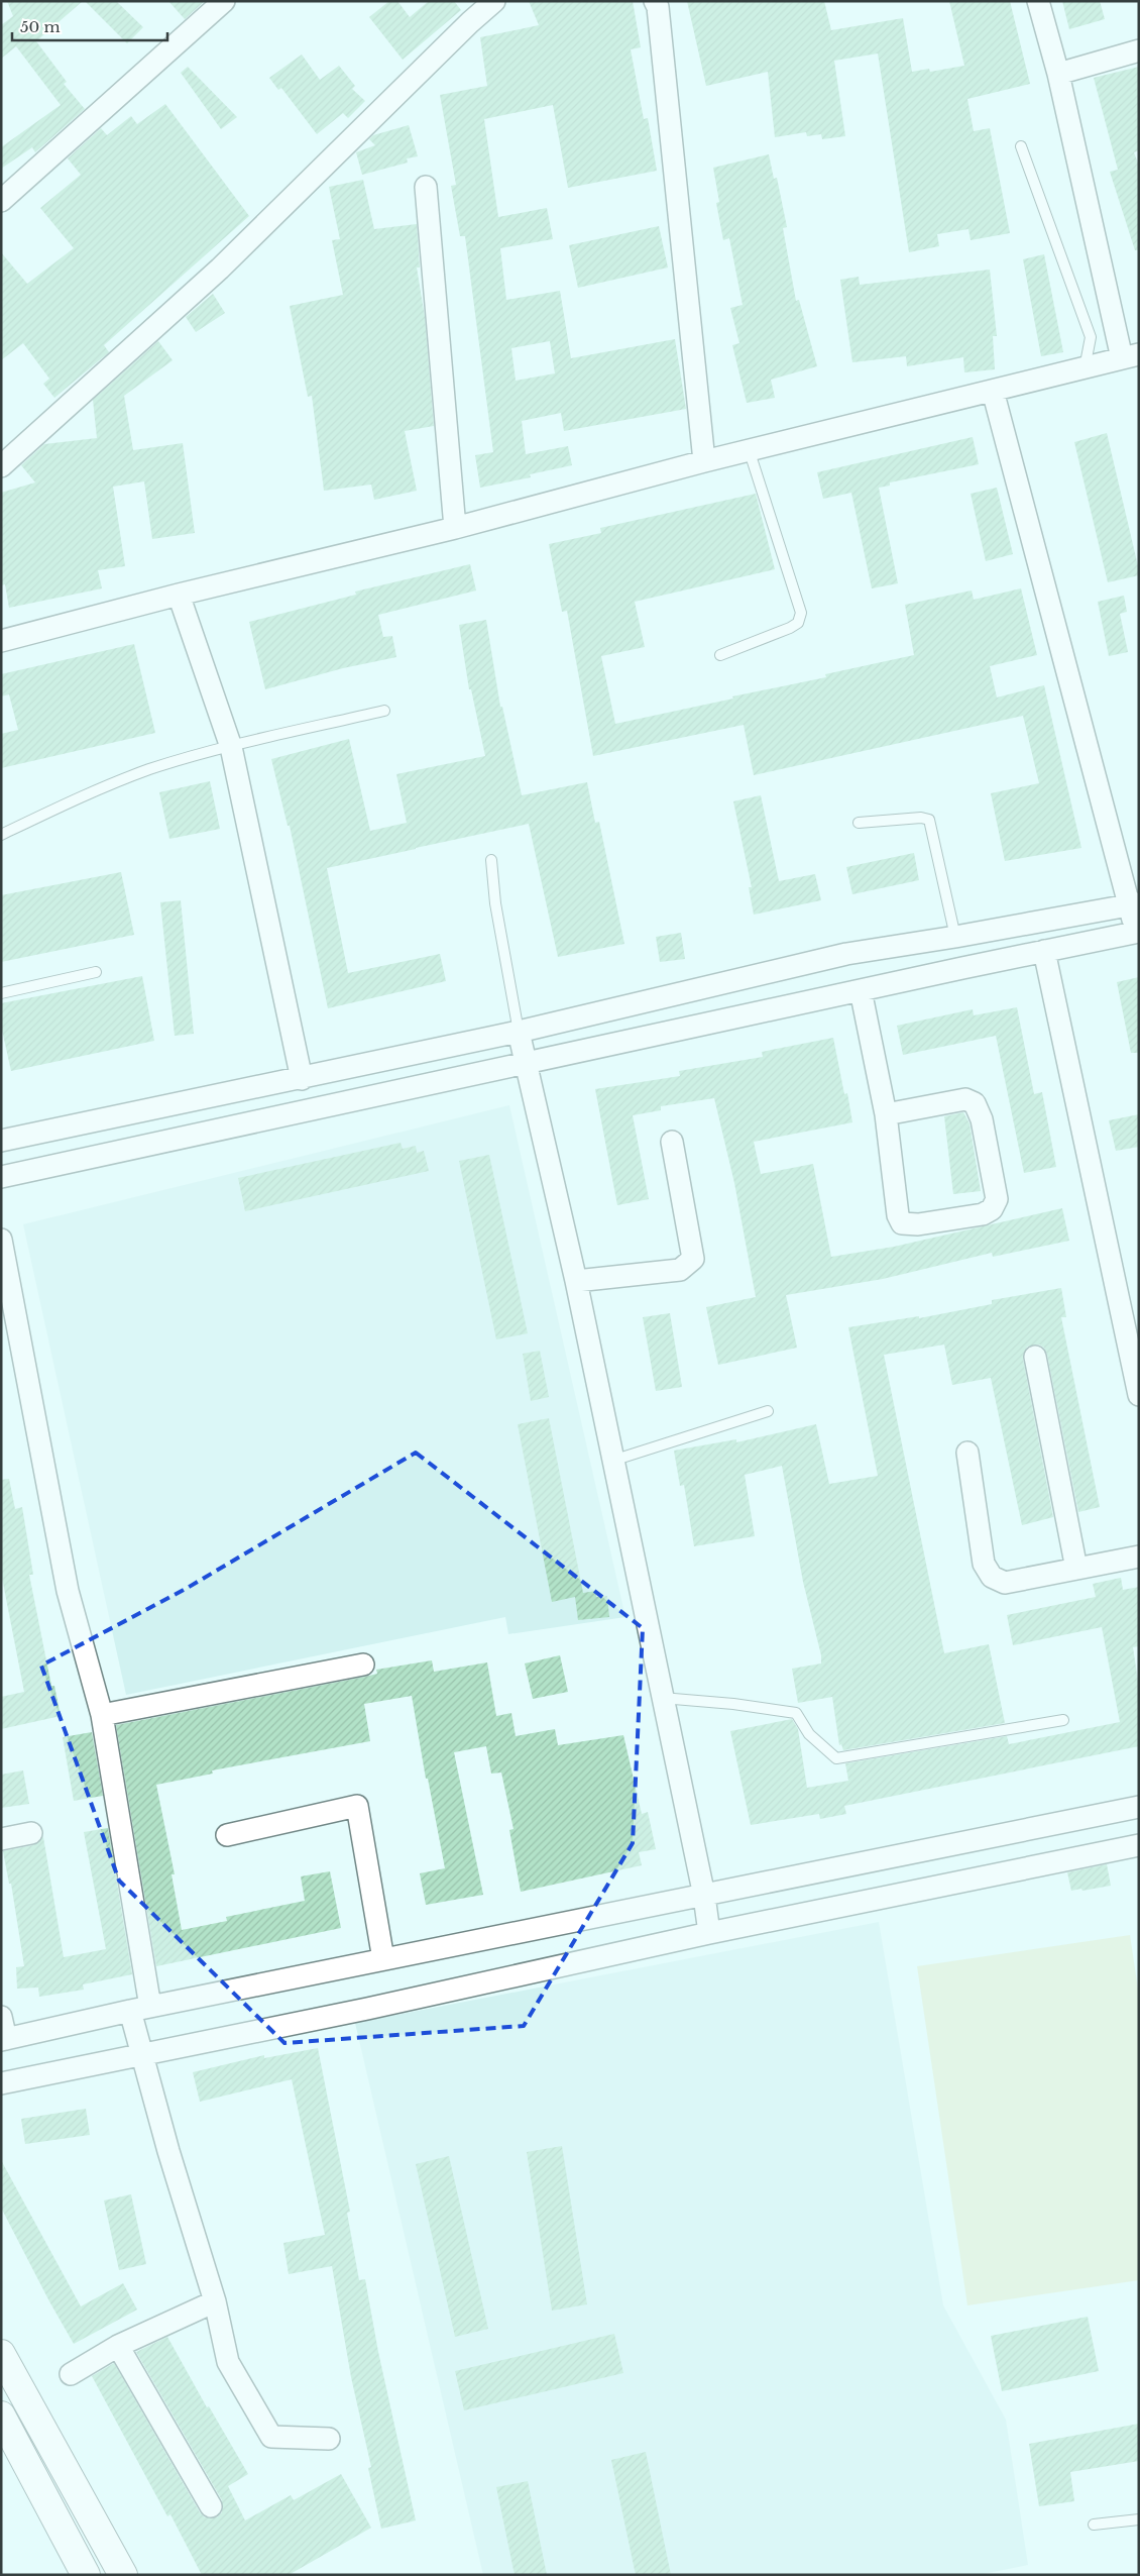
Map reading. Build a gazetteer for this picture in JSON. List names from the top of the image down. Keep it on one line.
{"scale_bar":"50 m"}
